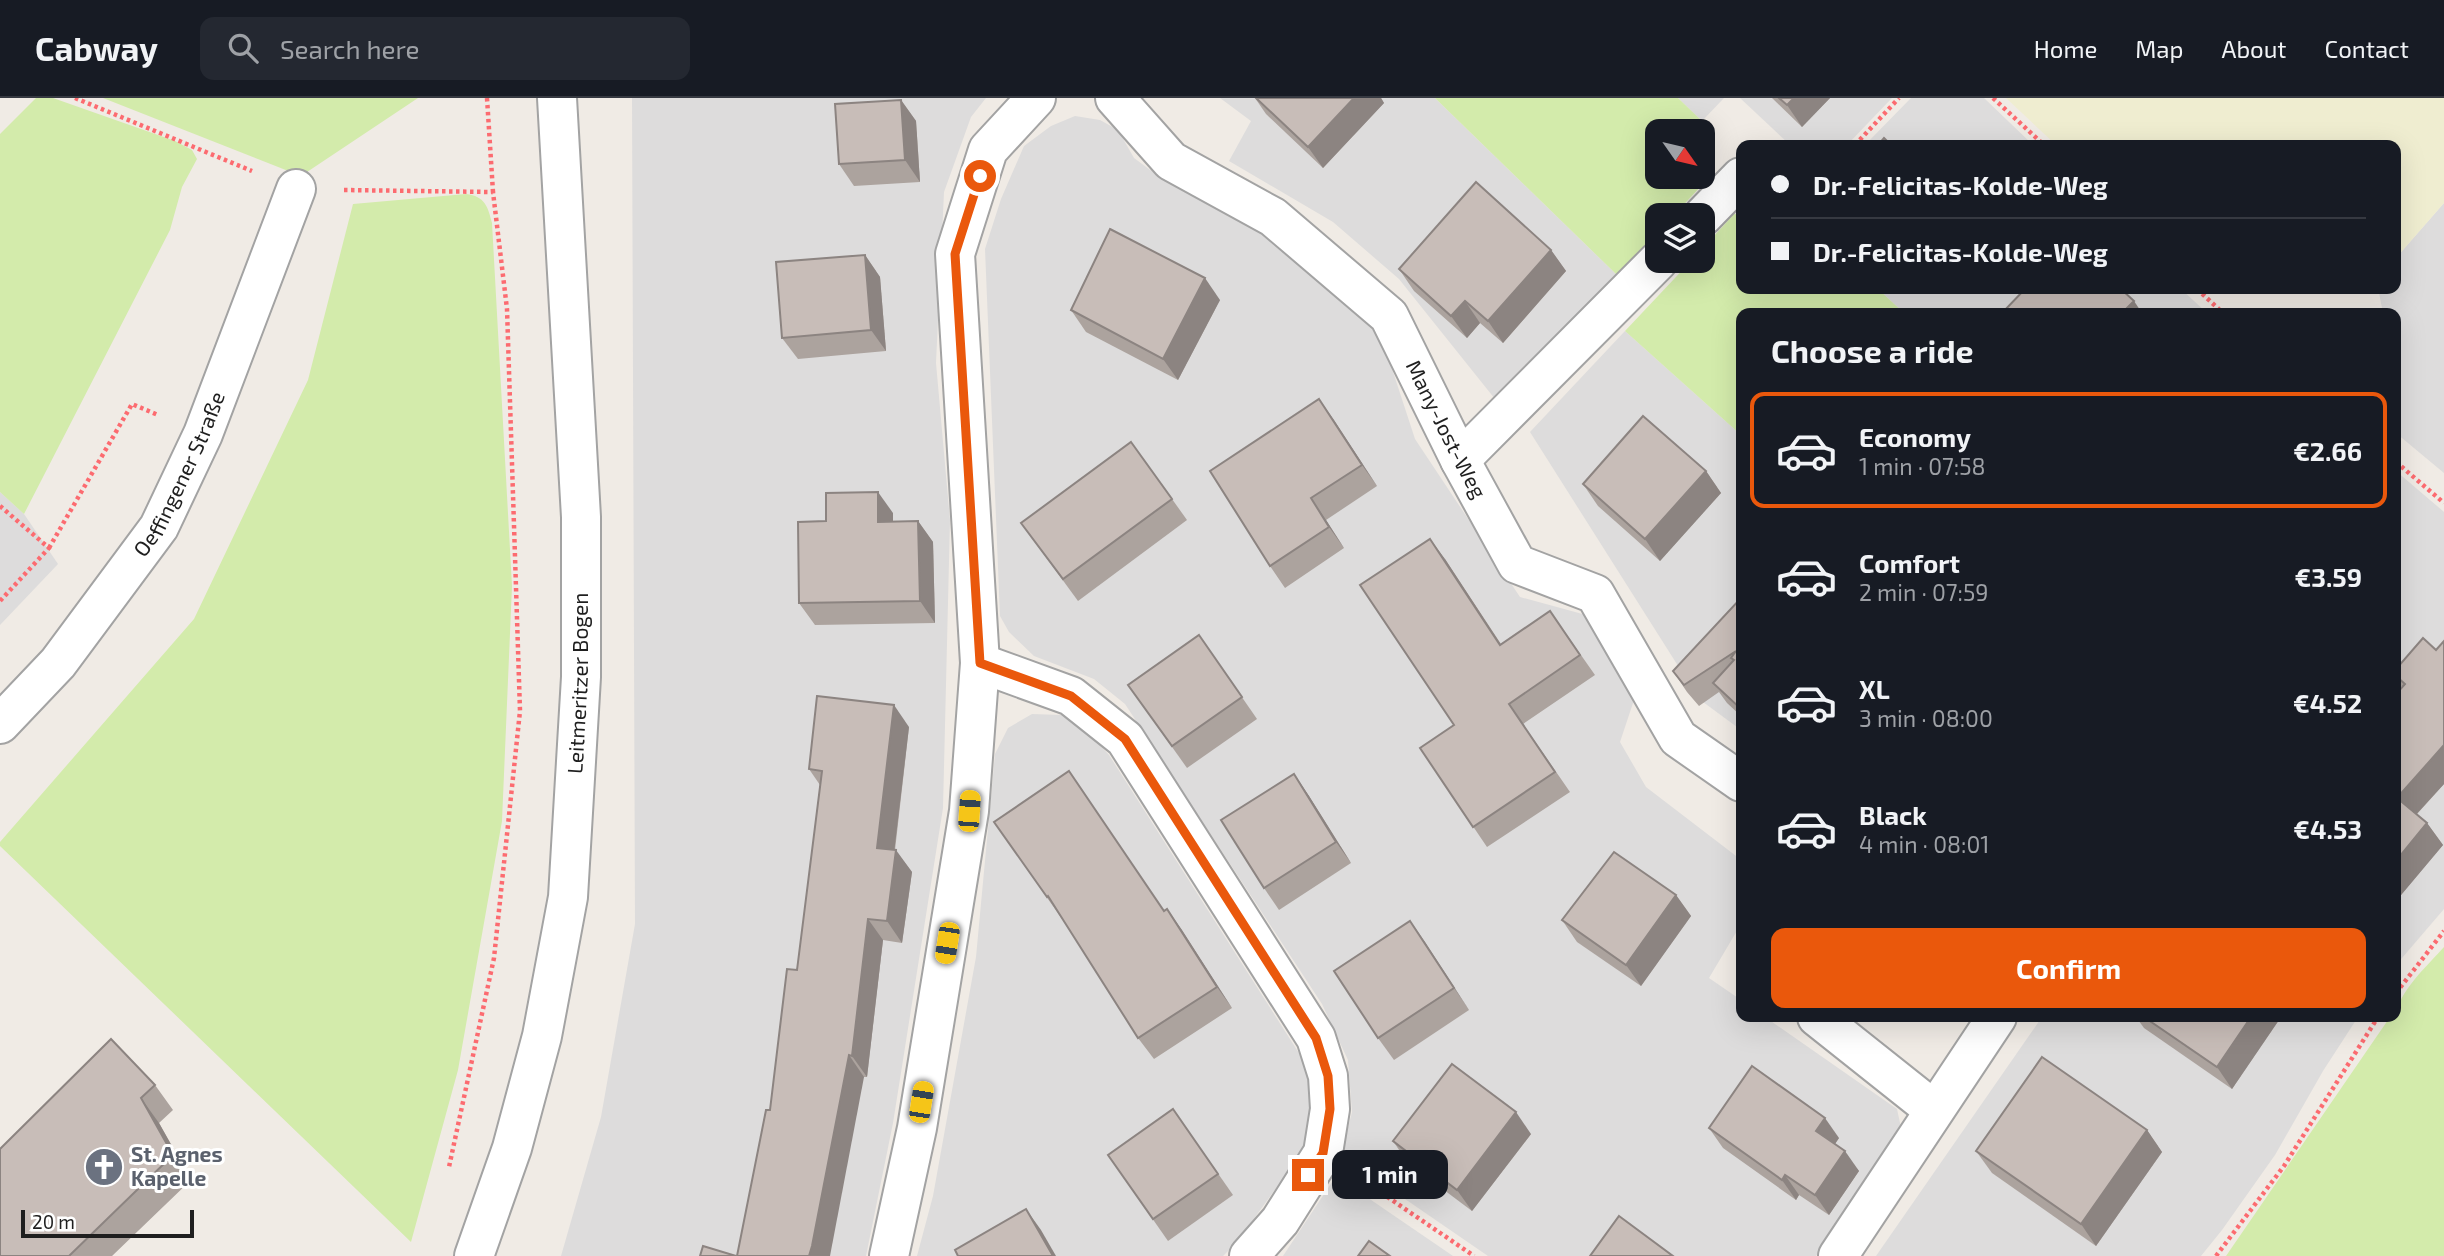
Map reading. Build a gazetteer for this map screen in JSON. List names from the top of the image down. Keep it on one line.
{"streets":{"street":["Many-Jost-Weg","Oeffingener Straße","Leitmeritzer Bogen"]},"places":{"church":["St. Agnes Kapelle"]},"scale_bar":"20 m","north":"bottom right","page":{"header":"Cabway","search":"Search here","nav":["Home","Map","About","Contact"],"banner":["Dr.-Felicitas-Kolde-Weg","Dr.-Felicitas-Kolde-Weg"],"heading":"Choose a ride","list":[{"name":"Economy","note":"1 min · 07:58","value":"€2.66"},{"name":"Comfort","note":"2 min · 07:59","value":"€3.59"},{"name":"XL","note":"3 min · 08:00","value":"€4.52"},{"name":"Black","note":"4 min · 08:01","value":"€4.53"}],"buttons":"Confirm","bubble":"1 min","scale":"20 m"}}
